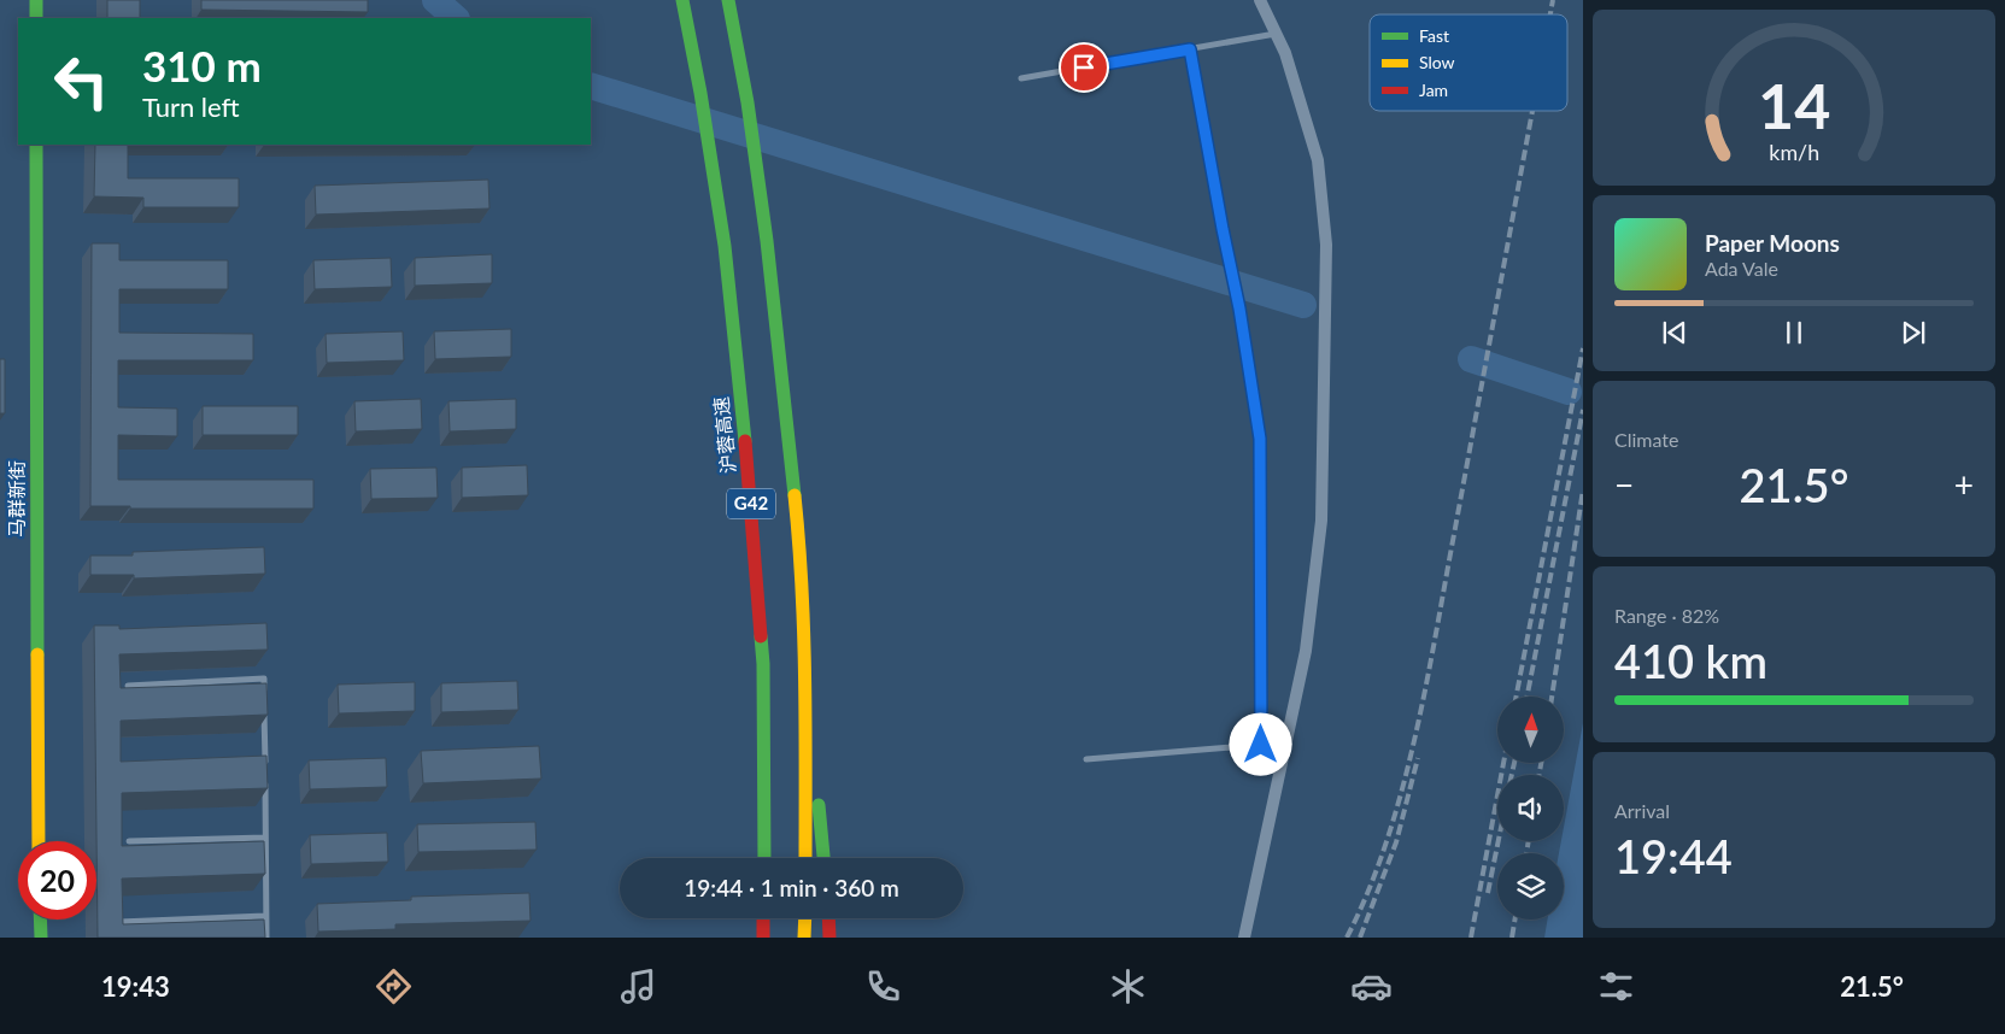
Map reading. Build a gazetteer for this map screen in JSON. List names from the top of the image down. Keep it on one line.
{"streets":{"main road":["沪蓉高速","马群新街","G42"]},"legend":["Fast","Slow","Jam"],"north":"top","page":{"turn":["310 m","Turn left"],"song":["Paper Moons","Ada Vale"],"tile":["Climate",["Range · 82%","410 km"],["Arrival","19:44"]],"heat":["−","21.5°","+"],"limit":"20","trip":"19:44 · 1 min · 360 m","tabs":["19:43","21.5°"],"gauge":["14","km/h"]}}
